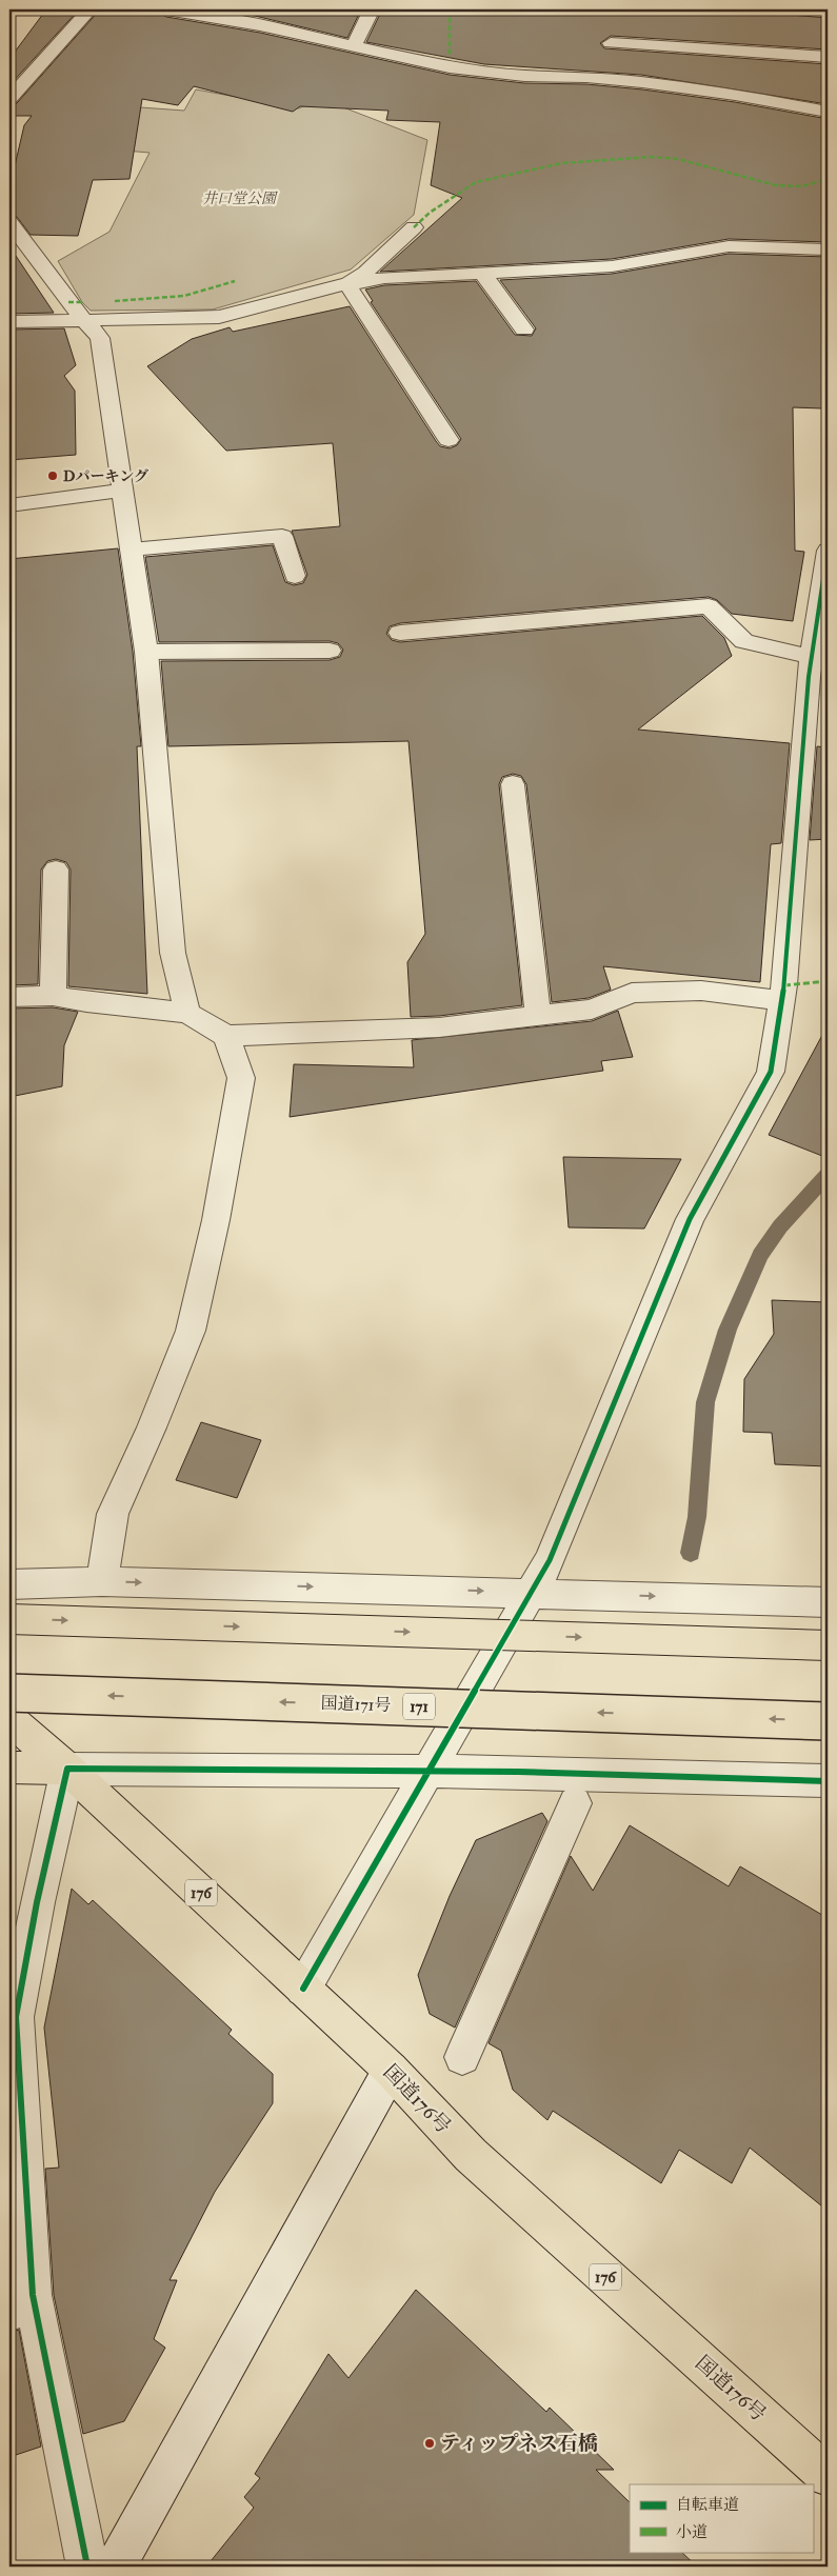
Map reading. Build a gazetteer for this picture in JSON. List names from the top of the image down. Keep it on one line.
{"streets":{"highway":["国道171号","171","176","国道176号"]},"parks":["井口堂公園"],"places":["Dパーキング","ティップネス石橋"],"legend":["自転車道","小道"]}
